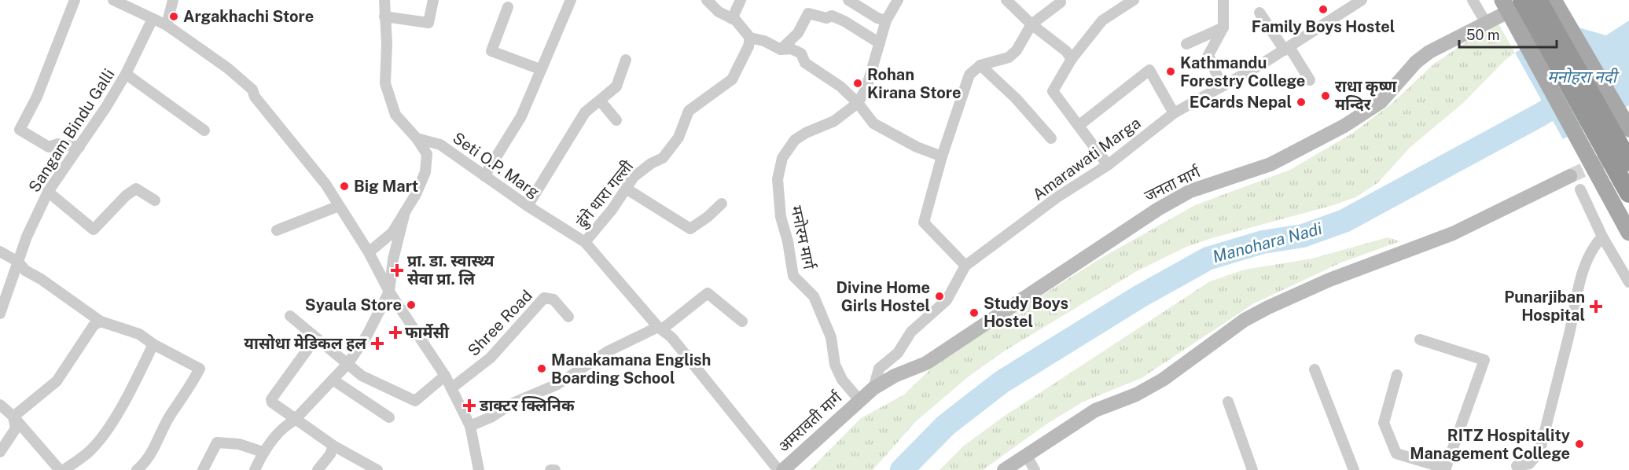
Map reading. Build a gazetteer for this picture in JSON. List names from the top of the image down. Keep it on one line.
{"streets":{"main road":["जनता मार्ग","अमरावती मार्ग"],"street":["Sangam Bindu Galli","Amarawati Marga","Seti O.P. Marg","ढुंगे धारा गल्ली","मनोरम मार्ग","Shree Road"]},"crossings":[["Amarawati Marga","जनता मार्ग"],["Seti O.P. Marg","ढुंगे धारा गल्ली"],["जनता मार्ग","मनोरम मार्ग"],["जनता मार्ग","अमरावती मार्ग"],["मनोरम मार्ग","अमरावती मार्ग"]],"water":["मनोहरा नदी","Manohara Nadi"],"places":{"other":["Family Boys Hostel","Argakhachi Store","Kathmandu Forestry College","Rohan Kirana Store","राधा कृष्ण मन्दिर","ECards Nepal","Big Mart","Divine Home Girls Hostel","Syaula Store","Study Boys Hostel","Manakamana English Boarding School","RITZ Hospitality Management College"],"health":["प्रा. डा. स्वास्थ्य सेवा प्रा. लि","Punarjiban Hospital","फार्मेसी","यासोधा मेडिकल हल","डाक्टर क्लिनिक"]},"scale_bar":"50 m"}
